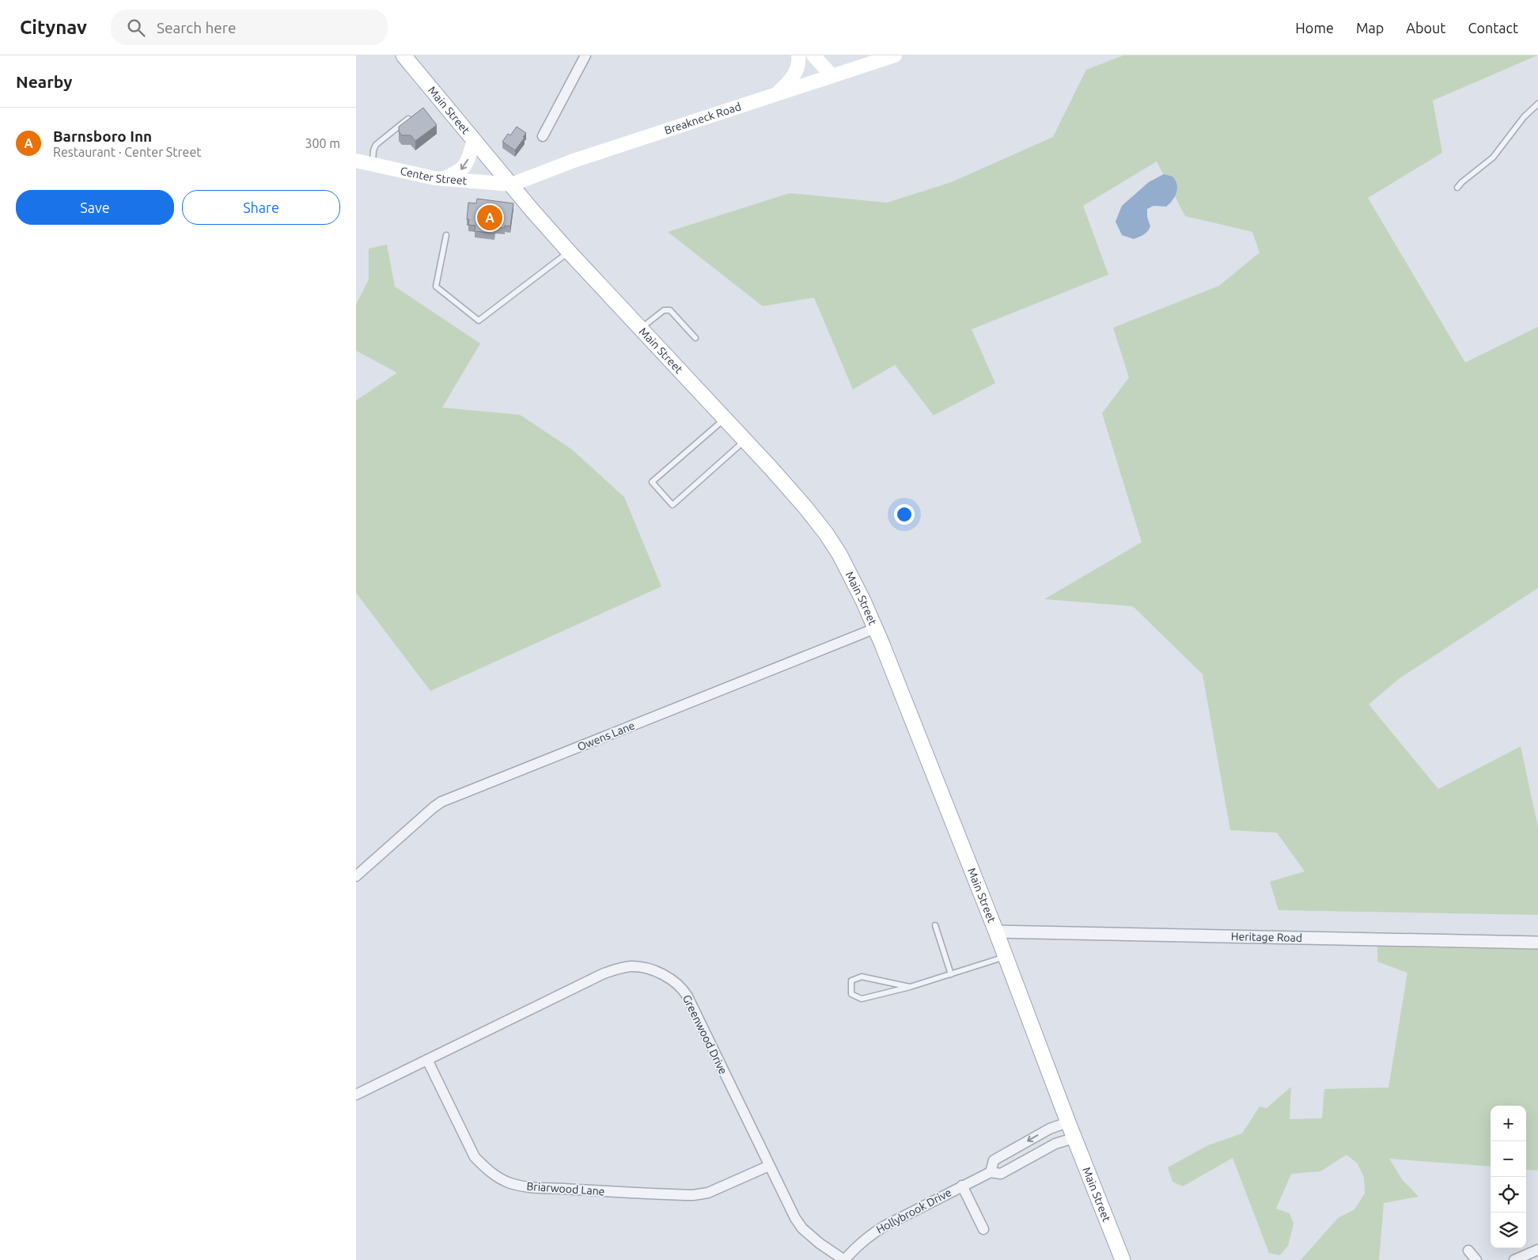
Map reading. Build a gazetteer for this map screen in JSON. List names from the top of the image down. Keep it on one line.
{"streets":{"main road":["Main Street","Breakneck Road","Center Street"],"street":["Owens Lane","Heritage Road","Greenwood Drive","Briarwood Lane","Hollybrook Drive"]},"crossings":[["Main Street","Breakneck Road"],["Main Street","Center Street"],["Main Street","Owens Lane"],["Main Street","Heritage Road"],["Main Street","Hollybrook Drive"],["Breakneck Road","Center Street"],["Greenwood Drive","Briarwood Lane"],["Greenwood Drive","Hollybrook Drive"]],"page":{"header":"Citynav","search":"Search here","nav":["Home","Map","About","Contact"],"heading":"Nearby","list":[{"mark":"A","name":"Barnsboro Inn","note":"Restaurant · Center Street","value":"300 m"}],"buttons":["Save","Share"],"pins":"A","map_buttons":["+","−"]}}
